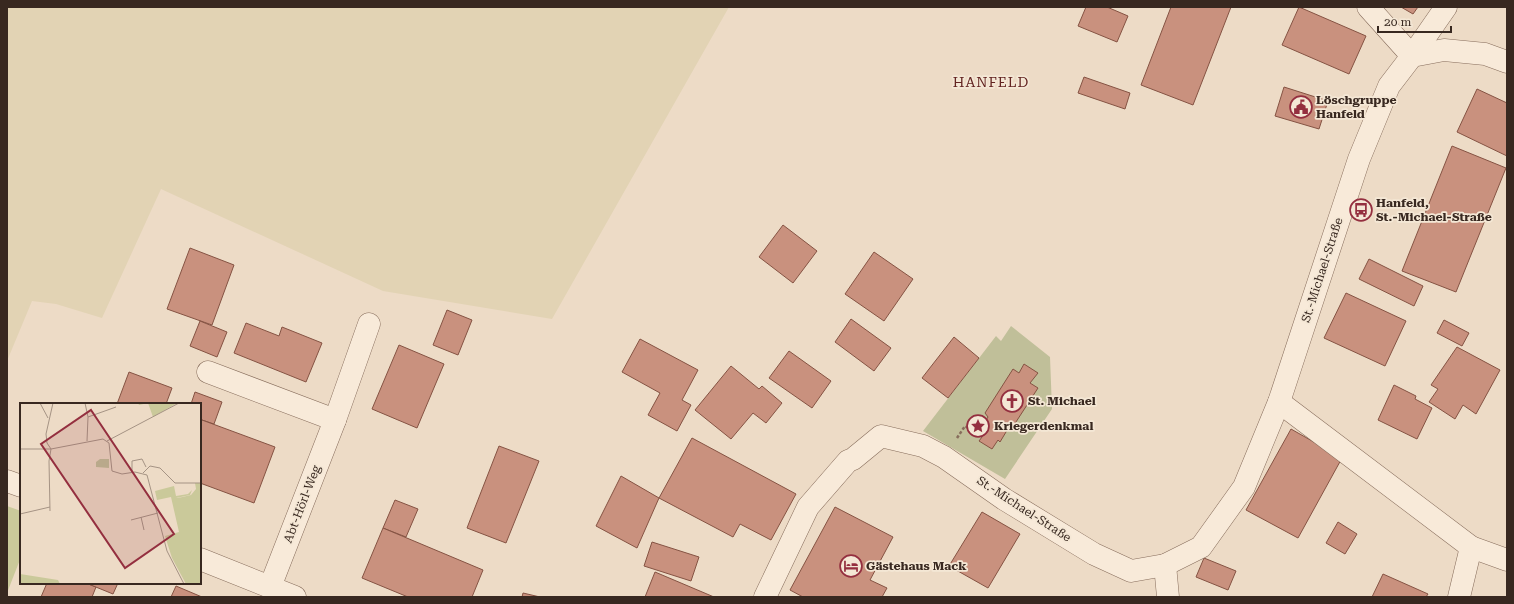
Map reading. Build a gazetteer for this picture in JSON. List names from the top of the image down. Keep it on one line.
{"streets":{"street":["St.-Michael-Straße","Abt-Hörl-Weg"]},"districts":["HANFELD"],"places":{"public building":["Löschgruppe Hanfeld"],"bus stop":["Hanfeld, St.-Michael-Straße"],"church":["St. Michael"],"place":["Kriegerdenkmal"],"hotel":["Gästehaus Mack"]},"scale_bar":"20 m"}
